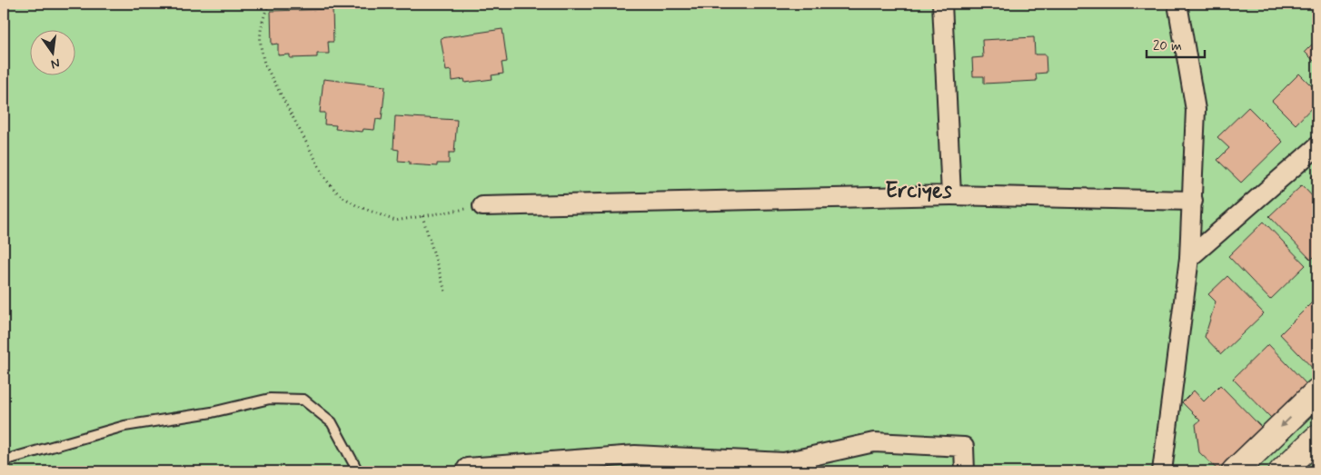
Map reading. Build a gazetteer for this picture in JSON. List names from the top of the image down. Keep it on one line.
{"districts":["Erciyes"],"scale_bar":"20 m","north":"bottom"}
